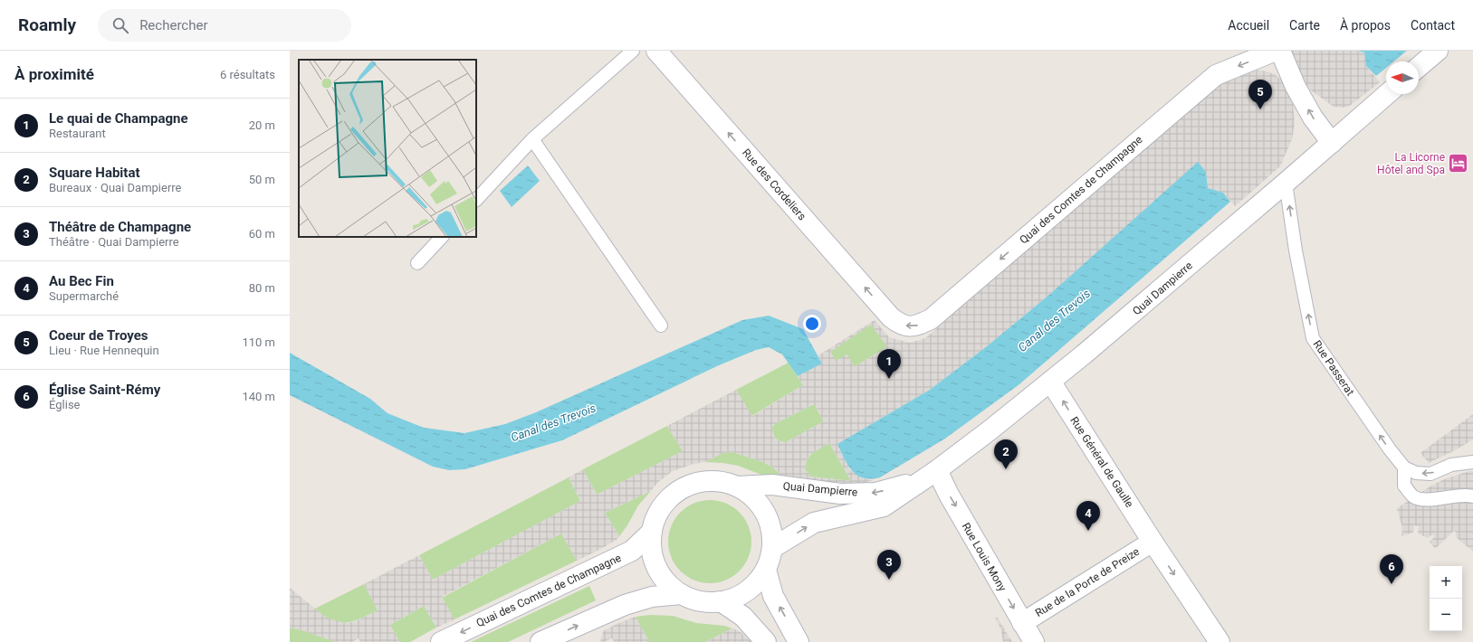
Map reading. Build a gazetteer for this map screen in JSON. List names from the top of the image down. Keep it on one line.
{"streets":{"main road":["Rue des Cordeliers","Quai des Comtes de Champagne","Quai Dampierre","Rue Général de Gaulle","Rue Louis Mony","Rue de la Porte de Preize"],"lane":["Rue Passerat"]},"crossings":[["Rue des Cordeliers","Quai des Comtes de Champagne"],["Quai des Comtes de Champagne","Quai Dampierre"],["Quai Dampierre","Rue Passerat"],["Quai Dampierre","Rue Général de Gaulle"],["Quai Dampierre","Rue Louis Mony"],["Rue Général de Gaulle","Rue de la Porte de Preize"],["Rue Louis Mony","Rue de la Porte de Preize"]],"one_way":["Rue des Cordeliers","Quai des Comtes de Champagne","Rue Passerat","Rue Louis Mony"],"water":["Canal des Trevois"],"places":{"hotel":["La Licorne Hôtel and Spa"]},"north":"left","page":{"header":"Roamly","search":"Rechercher","nav":["Accueil","Carte","À propos","Contact"],"heading":["À proximité","6 résultats"],"pins":["5","1","2","4","3","6"],"list":[{"mark":"1","name":"Le quai de Champagne","note":"Restaurant","value":"20 m"},{"mark":"2","name":"Square Habitat","note":"Bureaux · Quai Dampierre","value":"50 m"},{"mark":"3","name":"Théâtre de Champagne","note":"Théâtre · Quai Dampierre","value":"60 m"},{"mark":"4","name":"Au Bec Fin","note":"Supermarché","value":"80 m"},{"mark":"5","name":"Coeur de Troyes","note":"Lieu · Rue Hennequin","value":"110 m"},{"mark":"6","name":"Église Saint-Rémy","note":"Église","value":"140 m"}],"map_buttons":["+","−"]}}
